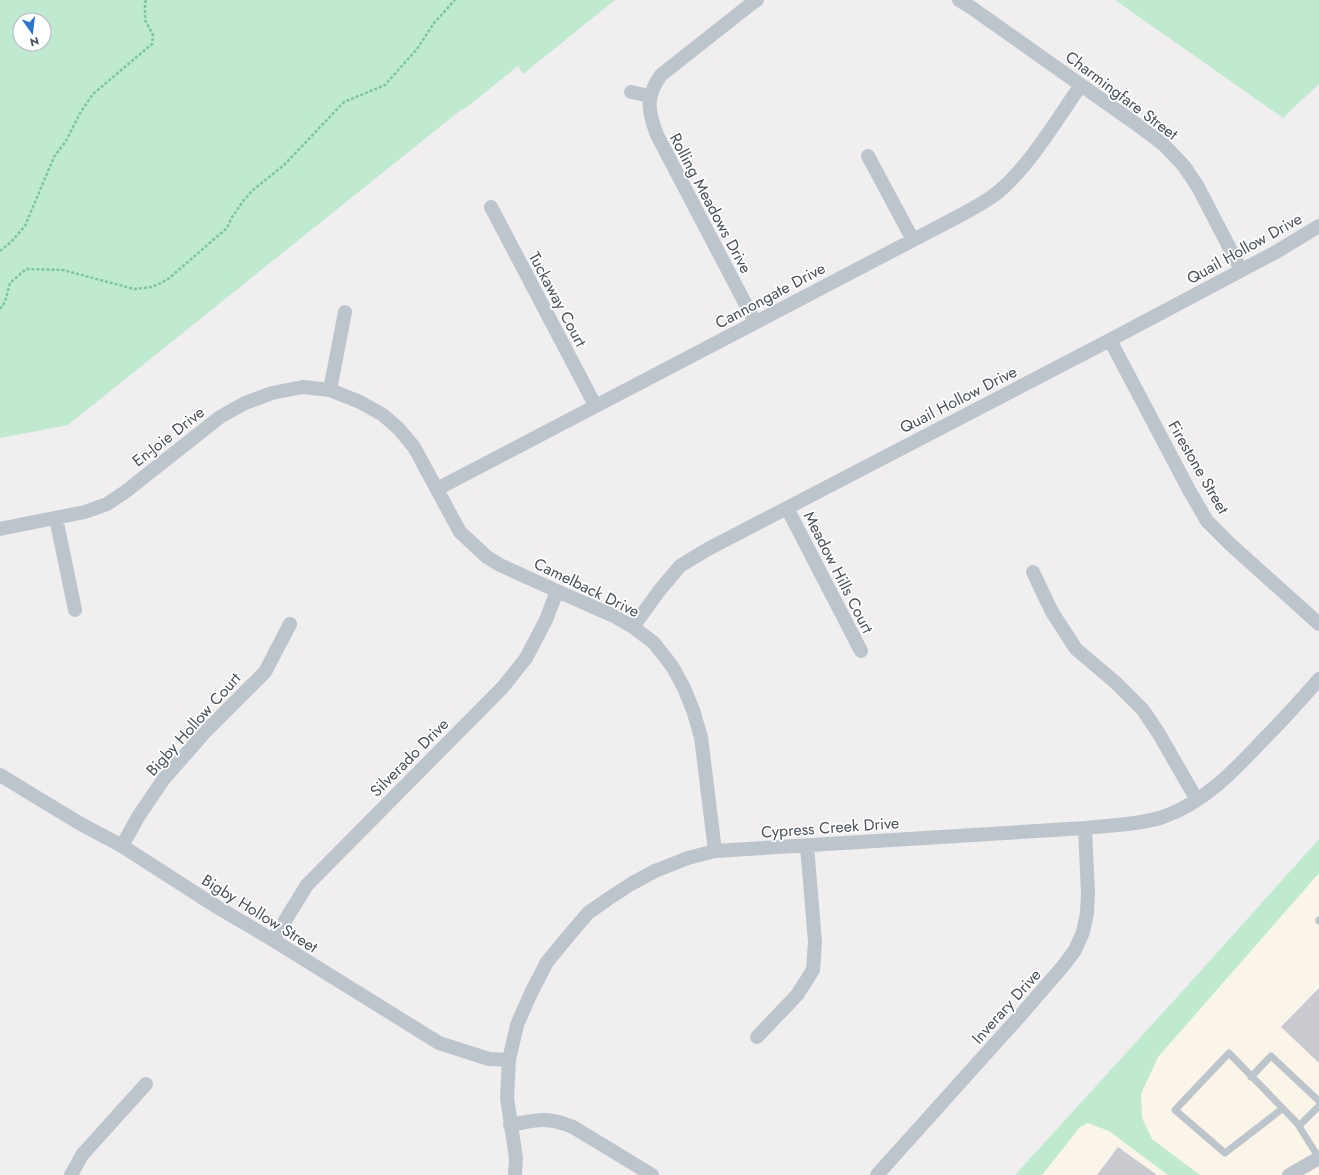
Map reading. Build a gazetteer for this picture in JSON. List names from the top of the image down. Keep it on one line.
{"streets":{"street":["Charmingfare Street","Rolling Meadows Drive","Quail Hollow Drive","Cannongate Drive","Tuckaway Court","En-Joie Drive","Firestone Street","Meadow Hills Court","Camelback Drive","Bigby Hollow Court","Silverado Drive","Cypress Creek Drive","Bigby Hollow Street","Inverary Drive"]},"crossings":[["Charmingfare Street","Quail Hollow Drive"],["Charmingfare Street","Cannongate Drive"],["Rolling Meadows Drive","Cannongate Drive"],["Quail Hollow Drive","Firestone Street"],["Quail Hollow Drive","Meadow Hills Court"],["Quail Hollow Drive","Camelback Drive"],["Cannongate Drive","Tuckaway Court"],["Cannongate Drive","Camelback Drive"],["En-Joie Drive","Camelback Drive"],["Camelback Drive","Silverado Drive"],["Camelback Drive","Cypress Creek Drive"],["Bigby Hollow Court","Bigby Hollow Street"],["Silverado Drive","Bigby Hollow Street"],["Cypress Creek Drive","Bigby Hollow Street"],["Cypress Creek Drive","Inverary Drive"]],"north":"bottom"}
